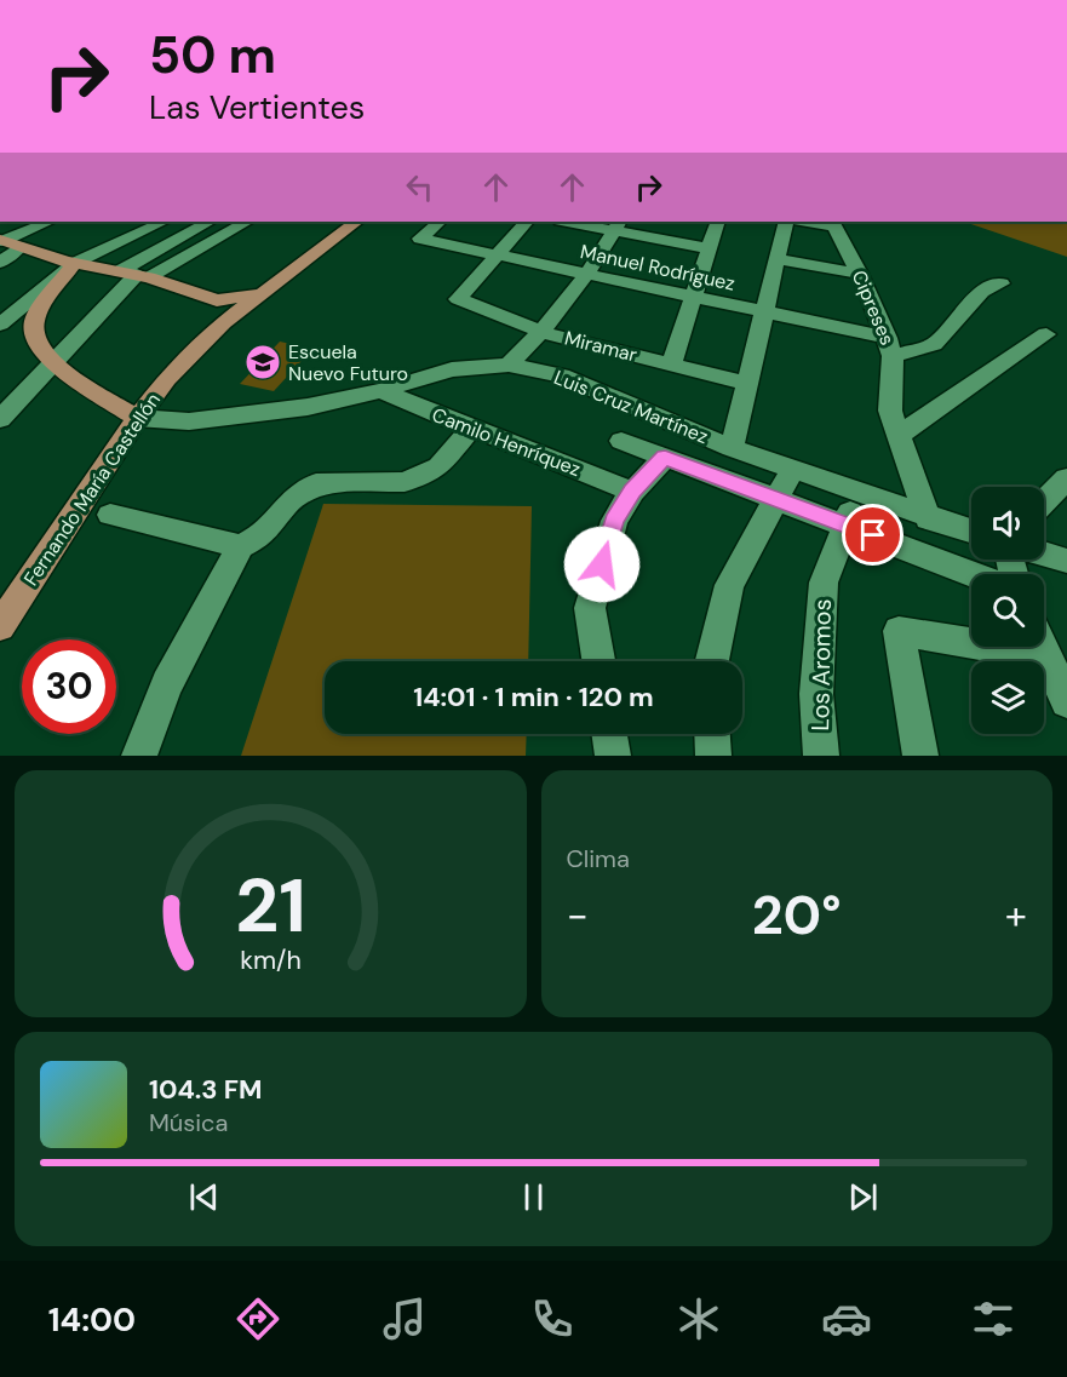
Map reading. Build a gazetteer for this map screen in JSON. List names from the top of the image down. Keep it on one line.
{"streets":{"main road":["Fernando María Castellón"],"street":["Manuel Rodríguez","Cipreses","Miramar","Luis Cruz Martínez","Camilo Henríquez","Los Aromos"]},"crossings":[["Manuel Rodríguez","Cipreses"],["Manuel Rodríguez","Miramar"],["Cipreses","Luis Cruz Martínez"],["Luis Cruz Martínez","Camilo Henríquez"],["Luis Cruz Martínez","Fernando María Castellón"],["Luis Cruz Martínez","Los Aromos"]],"places":{"school or university":["Escuela Nuevo Futuro"]},"page":{"turn":["50 m","Las Vertientes"],"limit":"30","trip":"14:01 · 1 min · 120 m","tile":"Clima","heat":["−","20°","+"],"song":["104.3 FM","Música"],"tabs":"14:00","gauge":["21","km/h"]}}
